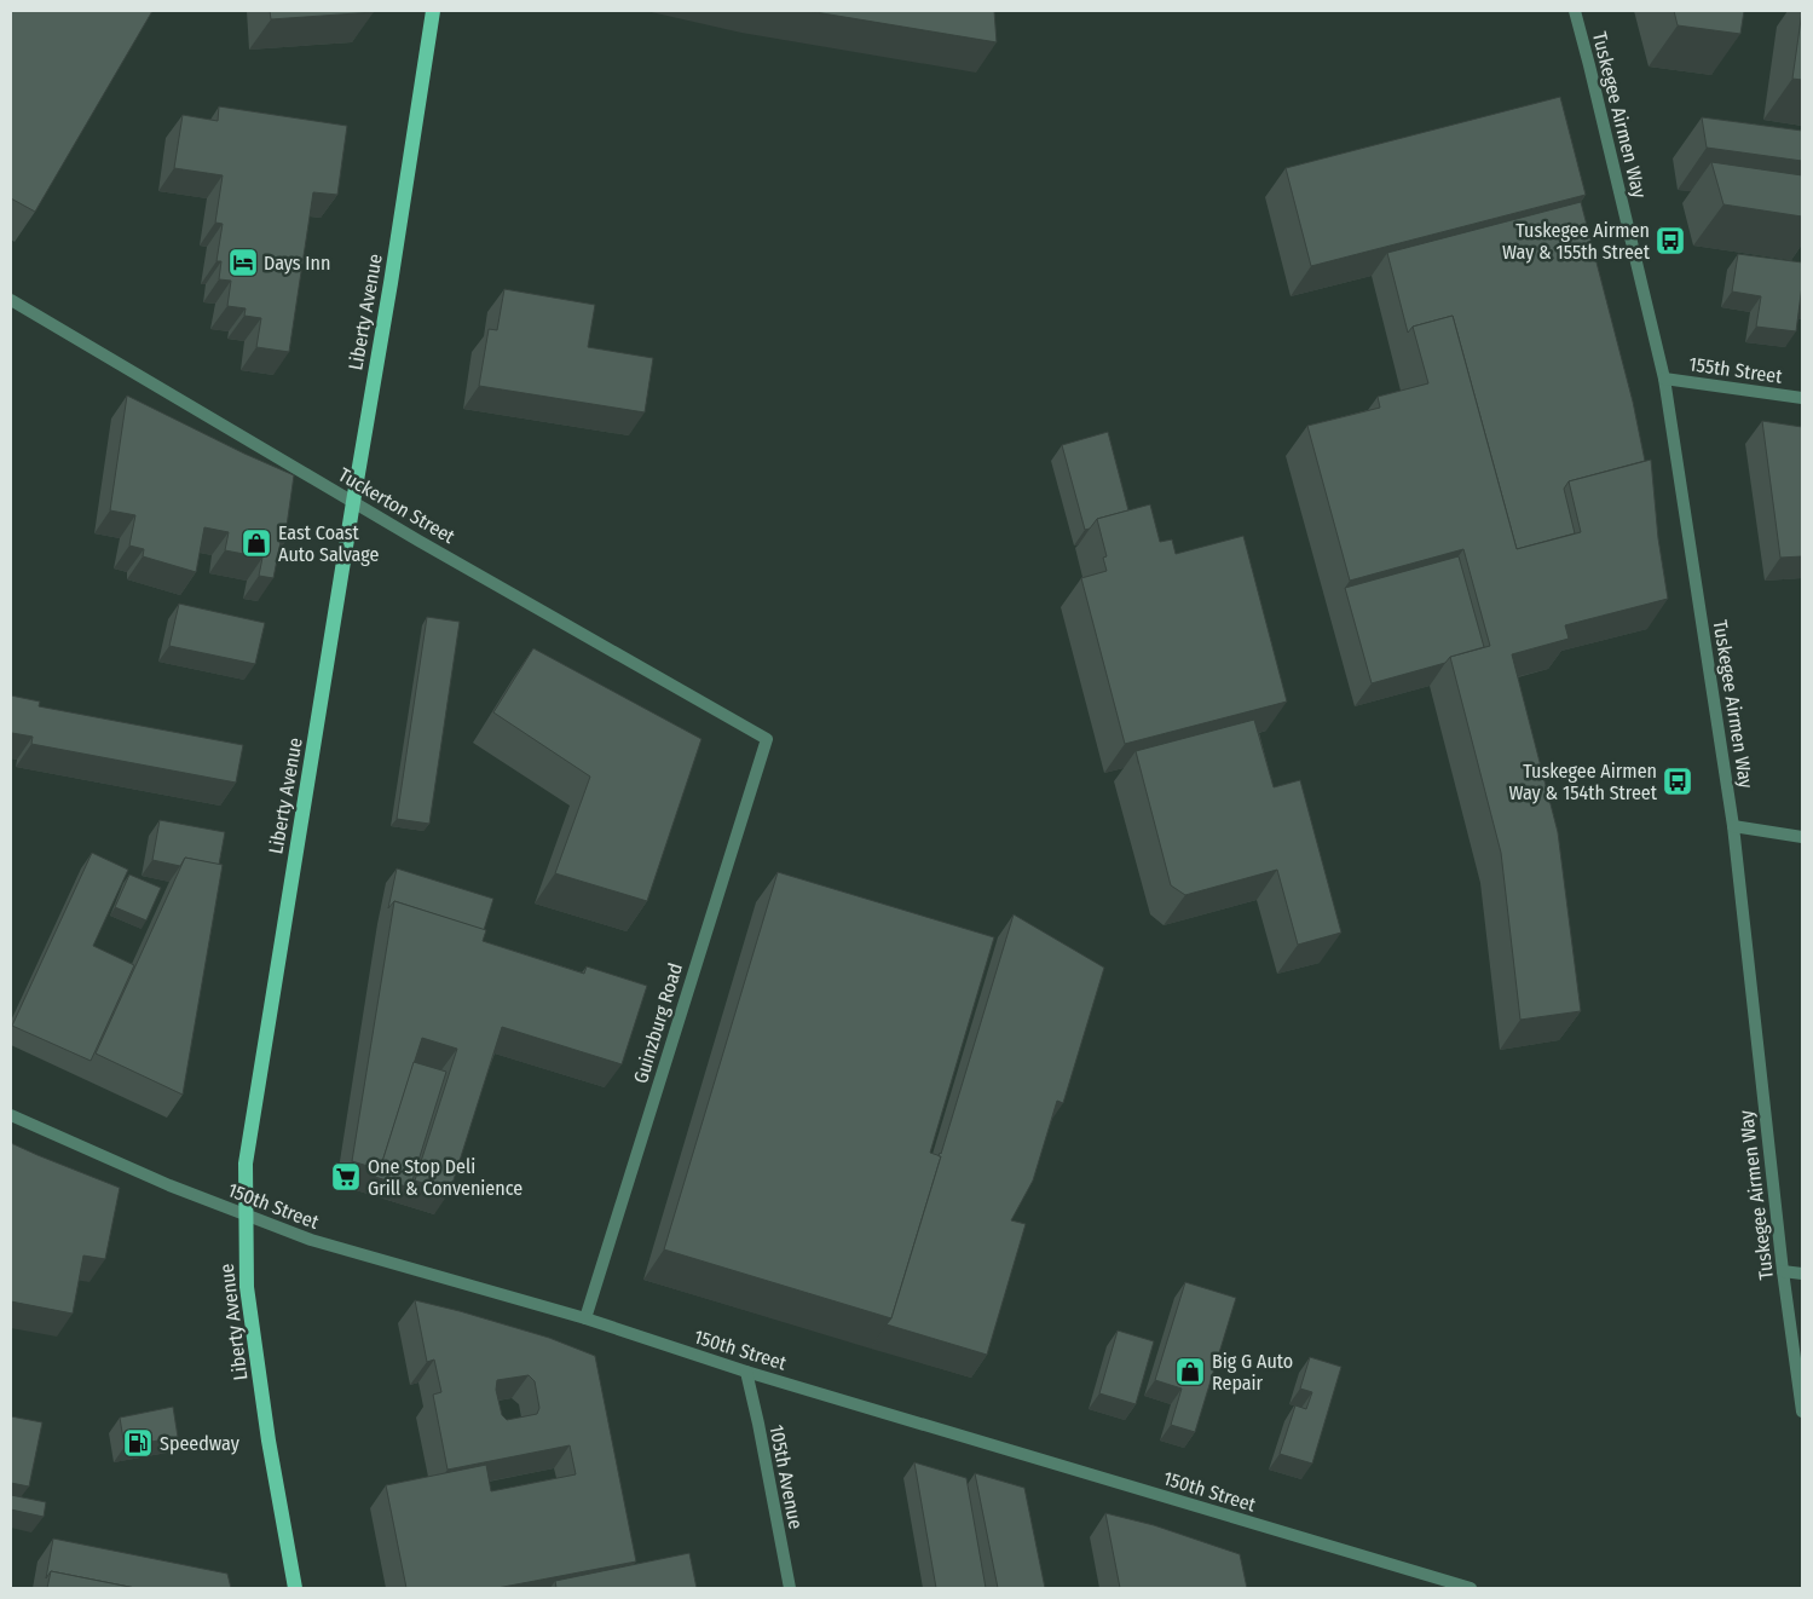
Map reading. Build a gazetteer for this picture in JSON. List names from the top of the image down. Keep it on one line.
{"streets":{"main road":["Liberty Avenue"],"street":["Tuskegee Airmen Way","155th Street","Tuckerton Street","Guinzburg Road","150th Street","105th Avenue"]},"crossings":[["Tuskegee Airmen Way","155th Street"],["Liberty Avenue","Tuckerton Street"],["Liberty Avenue","150th Street"],["Tuckerton Street","Guinzburg Road"],["Guinzburg Road","150th Street"],["150th Street","105th Avenue"]],"places":{"bus stop":["Tuskegee Airmen Way & 155th Street","Tuskegee Airmen Way & 154th Street"],"hotel":["Days Inn"],"shop":["East Coast Auto Salvage","Big G Auto Repair"],"supermarket":["One Stop Deli Grill & Convenience"],"fuel station":["Speedway"]}}
